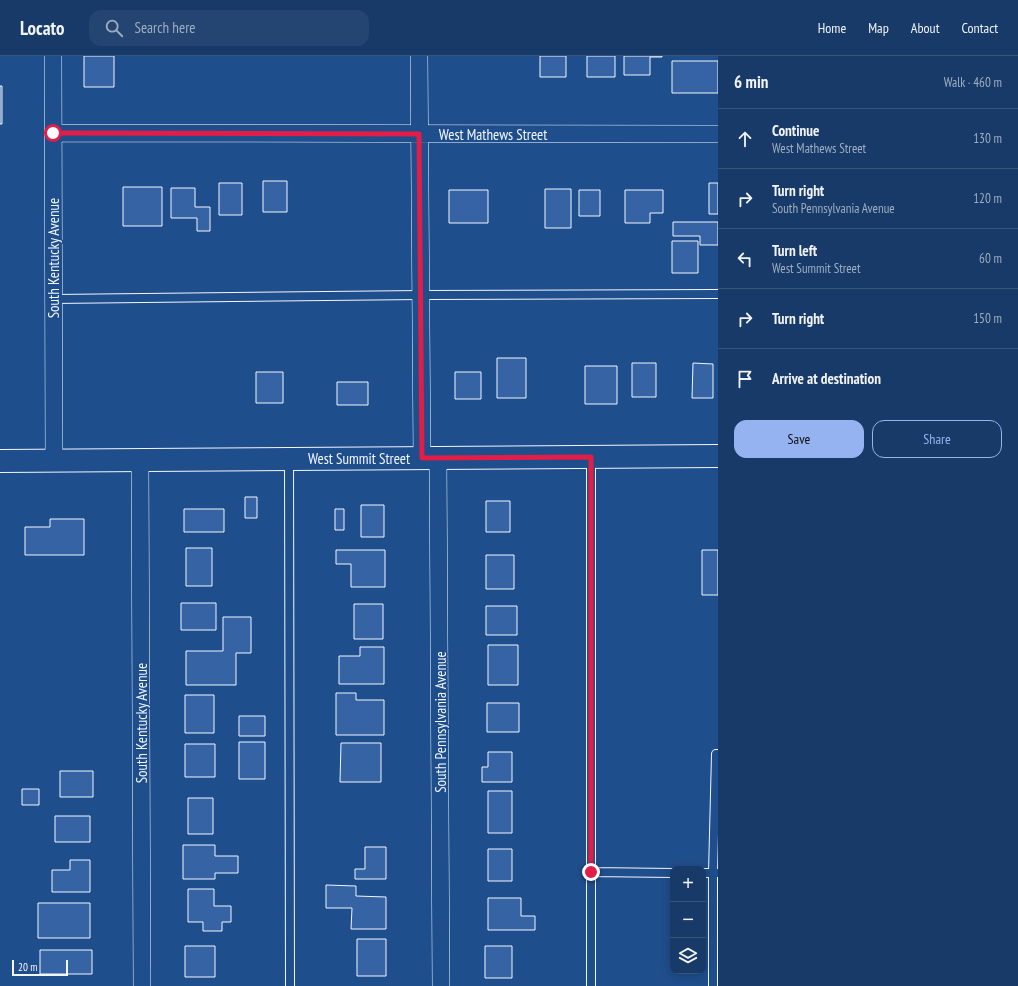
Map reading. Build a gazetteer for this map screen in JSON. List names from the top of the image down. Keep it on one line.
{"streets":{"street":["West Mathews Street","South Kentucky Avenue","West Summit Street","South Pennsylvania Avenue"]},"crossings":[["West Mathews Street","South Kentucky Avenue"],["West Mathews Street","South Pennsylvania Avenue"],["South Kentucky Avenue","West Summit Street"],["West Summit Street","South Pennsylvania Avenue"]],"scale_bar":"20 m","page":{"header":"Locato","search":"Search here","nav":["Home","Map","About","Contact"],"heading":["6 min","Walk · 460 m"],"list":[["Continue","West Mathews Street","130 m"],["Turn right","South Pennsylvania Avenue","120 m"],["Turn left","West Summit Street","60 m"],["Turn right","150 m"],"Arrive at destination"],"buttons":["Save","Share"],"map_buttons":["+","−"],"scale":"20 m"}}
